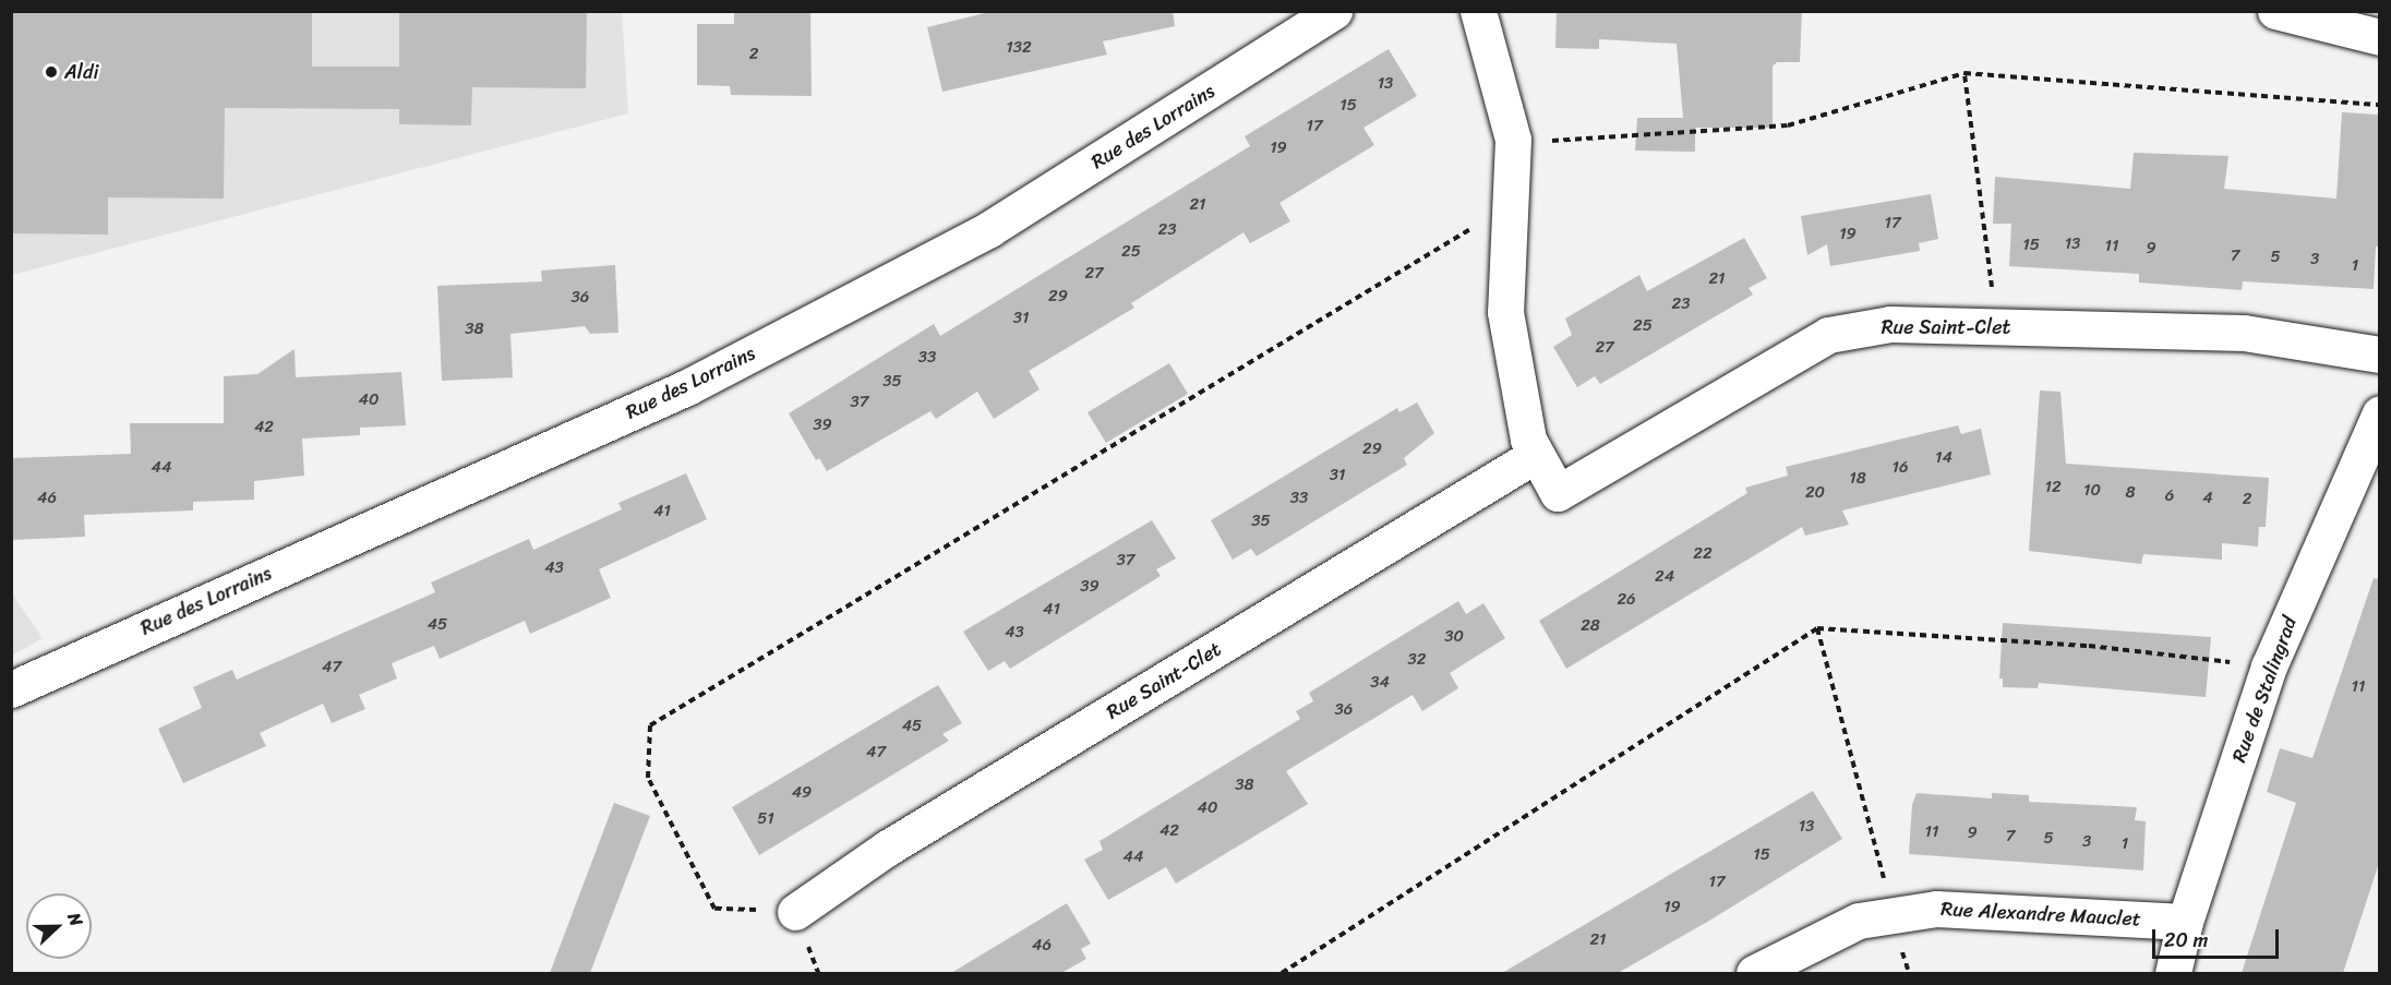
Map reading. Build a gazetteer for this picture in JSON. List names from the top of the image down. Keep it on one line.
{"streets":{"street":["Rue des Lorrains","Rue Saint-Clet","Rue de Stalingrad","Rue Alexandre Mauclet"]},"crossings":[["Rue de Stalingrad","Rue Alexandre Mauclet"]],"places":["Aldi"],"house_numbers":["132","2","13","15","17","19","21","17","23","19","13","15","11","9","25","7","5","3","1","27","21","29","36","23","31","25","38","27","33","35","40","37","39","42","29","14","44","16","31","18","12","10","20","8","6","46","33","4","2","41","35","22","37","43","24","39","26","41","45","28","43","30","32","47","34","11","36","45","47","38","49","40","51","13","42","11","9","7","5","3","1","15","44","17","19","21","46"],"scale_bar":"20 m","north":"right"}
